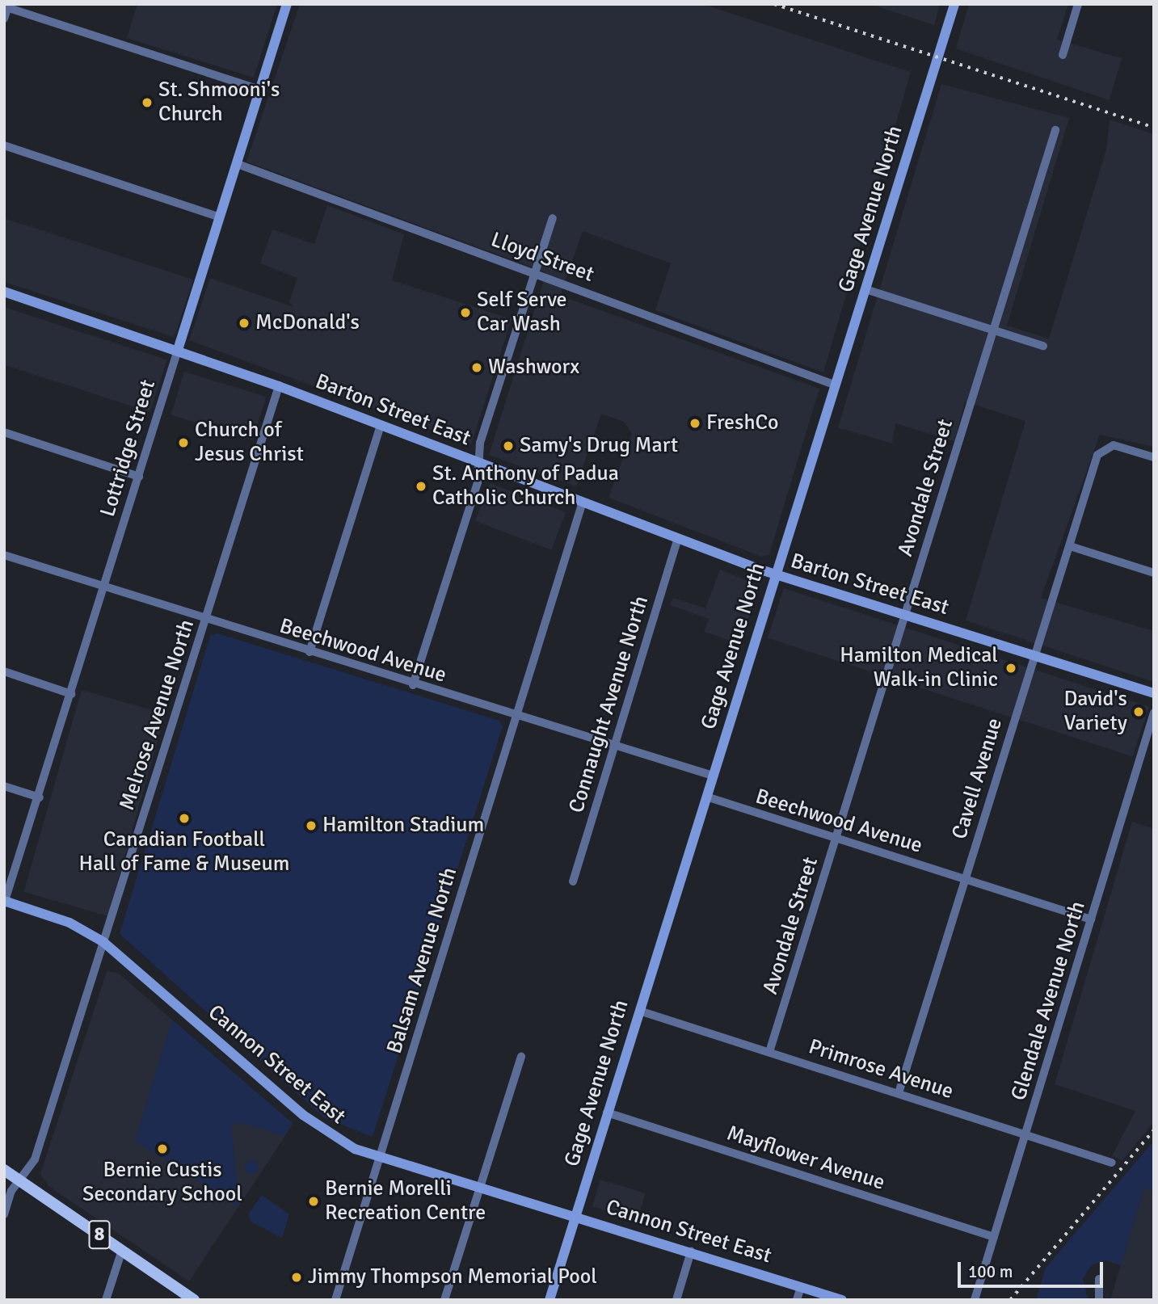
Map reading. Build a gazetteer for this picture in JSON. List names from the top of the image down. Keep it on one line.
{"streets":{"main road":["Gage Avenue North","Barton Street East","Lottridge Street","Cannon Street East","8"],"street":["Lloyd Street","Avondale Street","Beechwood Avenue","Connaught Avenue North","Melrose Avenue North","Cavell Avenue","Balsam Avenue North","Glendale Avenue North","Primrose Avenue","Mayflower Avenue"]},"crossings":[["Gage Avenue North","Lloyd Street"],["Gage Avenue North","Barton Street East"],["Gage Avenue North","Beechwood Avenue"],["Gage Avenue North","Cannon Street East"],["Gage Avenue North","Primrose Avenue"],["Gage Avenue North","Mayflower Avenue"],["Lloyd Street","Lottridge Street"],["Barton Street East","Lottridge Street"],["Barton Street East","Avondale Street"],["Barton Street East","Connaught Avenue North"],["Barton Street East","Melrose Avenue North"],["Barton Street East","Cavell Avenue"],["Barton Street East","Balsam Avenue North"],["Lottridge Street","Beechwood Avenue"],["Lottridge Street","Cannon Street East"],["Avondale Street","Beechwood Avenue"],["Avondale Street","Primrose Avenue"],["Beechwood Avenue","Connaught Avenue North"],["Beechwood Avenue","Melrose Avenue North"],["Beechwood Avenue","Cavell Avenue"],["Beechwood Avenue","Balsam Avenue North"],["Beechwood Avenue","Glendale Avenue North"],["Melrose Avenue North","Cannon Street East"],["Melrose Avenue North","8"],["Cavell Avenue","Primrose Avenue"],["Balsam Avenue North","Cannon Street East"],["Glendale Avenue North","Primrose Avenue"],["Glendale Avenue North","Mayflower Avenue"]],"places":["St. Shmooni's Church","Self Serve Car Wash","McDonald's","Washworx","FreshCo","Church of Jesus Christ","Samy's Drug Mart","St. Anthony of Padua Catholic Church","Hamilton Medical Walk-in Clinic","David's Variety","Canadian Football Hall of Fame & Museum","Hamilton Stadium","Bernie Custis Secondary School","Bernie Morelli Recreation Centre","Jimmy Thompson Memorial Pool"],"scale_bar":"100 m"}
